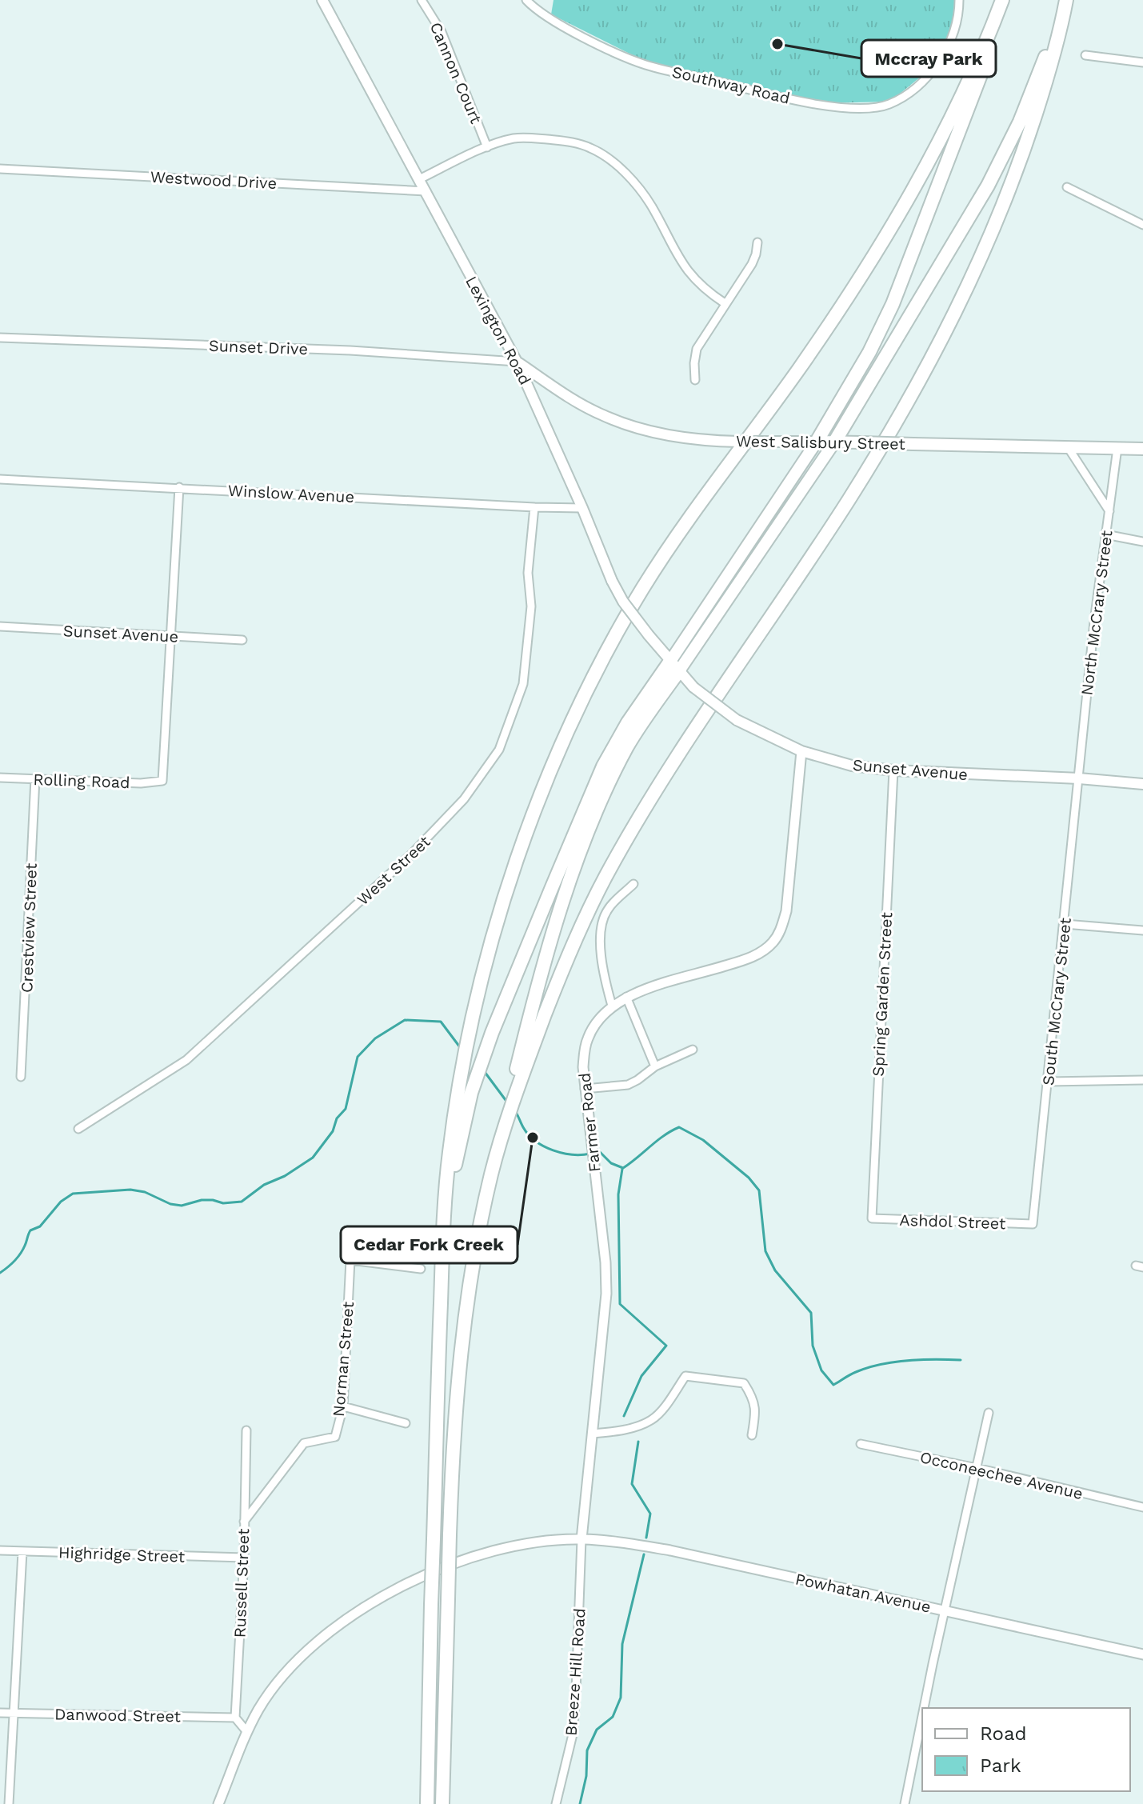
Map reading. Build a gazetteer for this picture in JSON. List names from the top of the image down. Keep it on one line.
{"streets":{"main road":["Lexington Road","West Salisbury Street","Sunset Avenue"],"street":["Cannon Court","Southway Road","Westwood Drive","Sunset Drive","Winslow Avenue","North McCrary Street","Rolling Road","West Street","Crestview Street","Spring Garden Street","South McCrary Street","Farmer Road","Ashdol Street","Norman Street","Occoneechee Avenue","Highridge Street","Russell Street","Powhatan Avenue","Breeze Hill Road","Danwood Street"]},"crossings":[["Westwood Drive","Lexington Road"],["Lexington Road","Sunset Drive"],["Lexington Road","West Salisbury Street"],["Lexington Road","Winslow Avenue"],["Lexington Road","Sunset Avenue"],["Sunset Drive","West Salisbury Street"],["West Salisbury Street","North McCrary Street"],["Winslow Avenue","West Street"],["North McCrary Street","Sunset Avenue"],["North McCrary Street","South McCrary Street"],["Sunset Avenue","Rolling Road"],["Sunset Avenue","Spring Garden Street"],["Sunset Avenue","South McCrary Street"],["Sunset Avenue","Farmer Road"],["Rolling Road","Crestview Street"],["Spring Garden Street","Ashdol Street"],["South McCrary Street","Ashdol Street"],["Farmer Road","Powhatan Avenue"],["Farmer Road","Breeze Hill Road"],["Norman Street","Russell Street"],["Highridge Street","Russell Street"],["Russell Street","Danwood Street"],["Powhatan Avenue","Breeze Hill Road"]],"places":["Mccray Park","Cedar Fork Creek"],"legend":["Road","Park"]}
